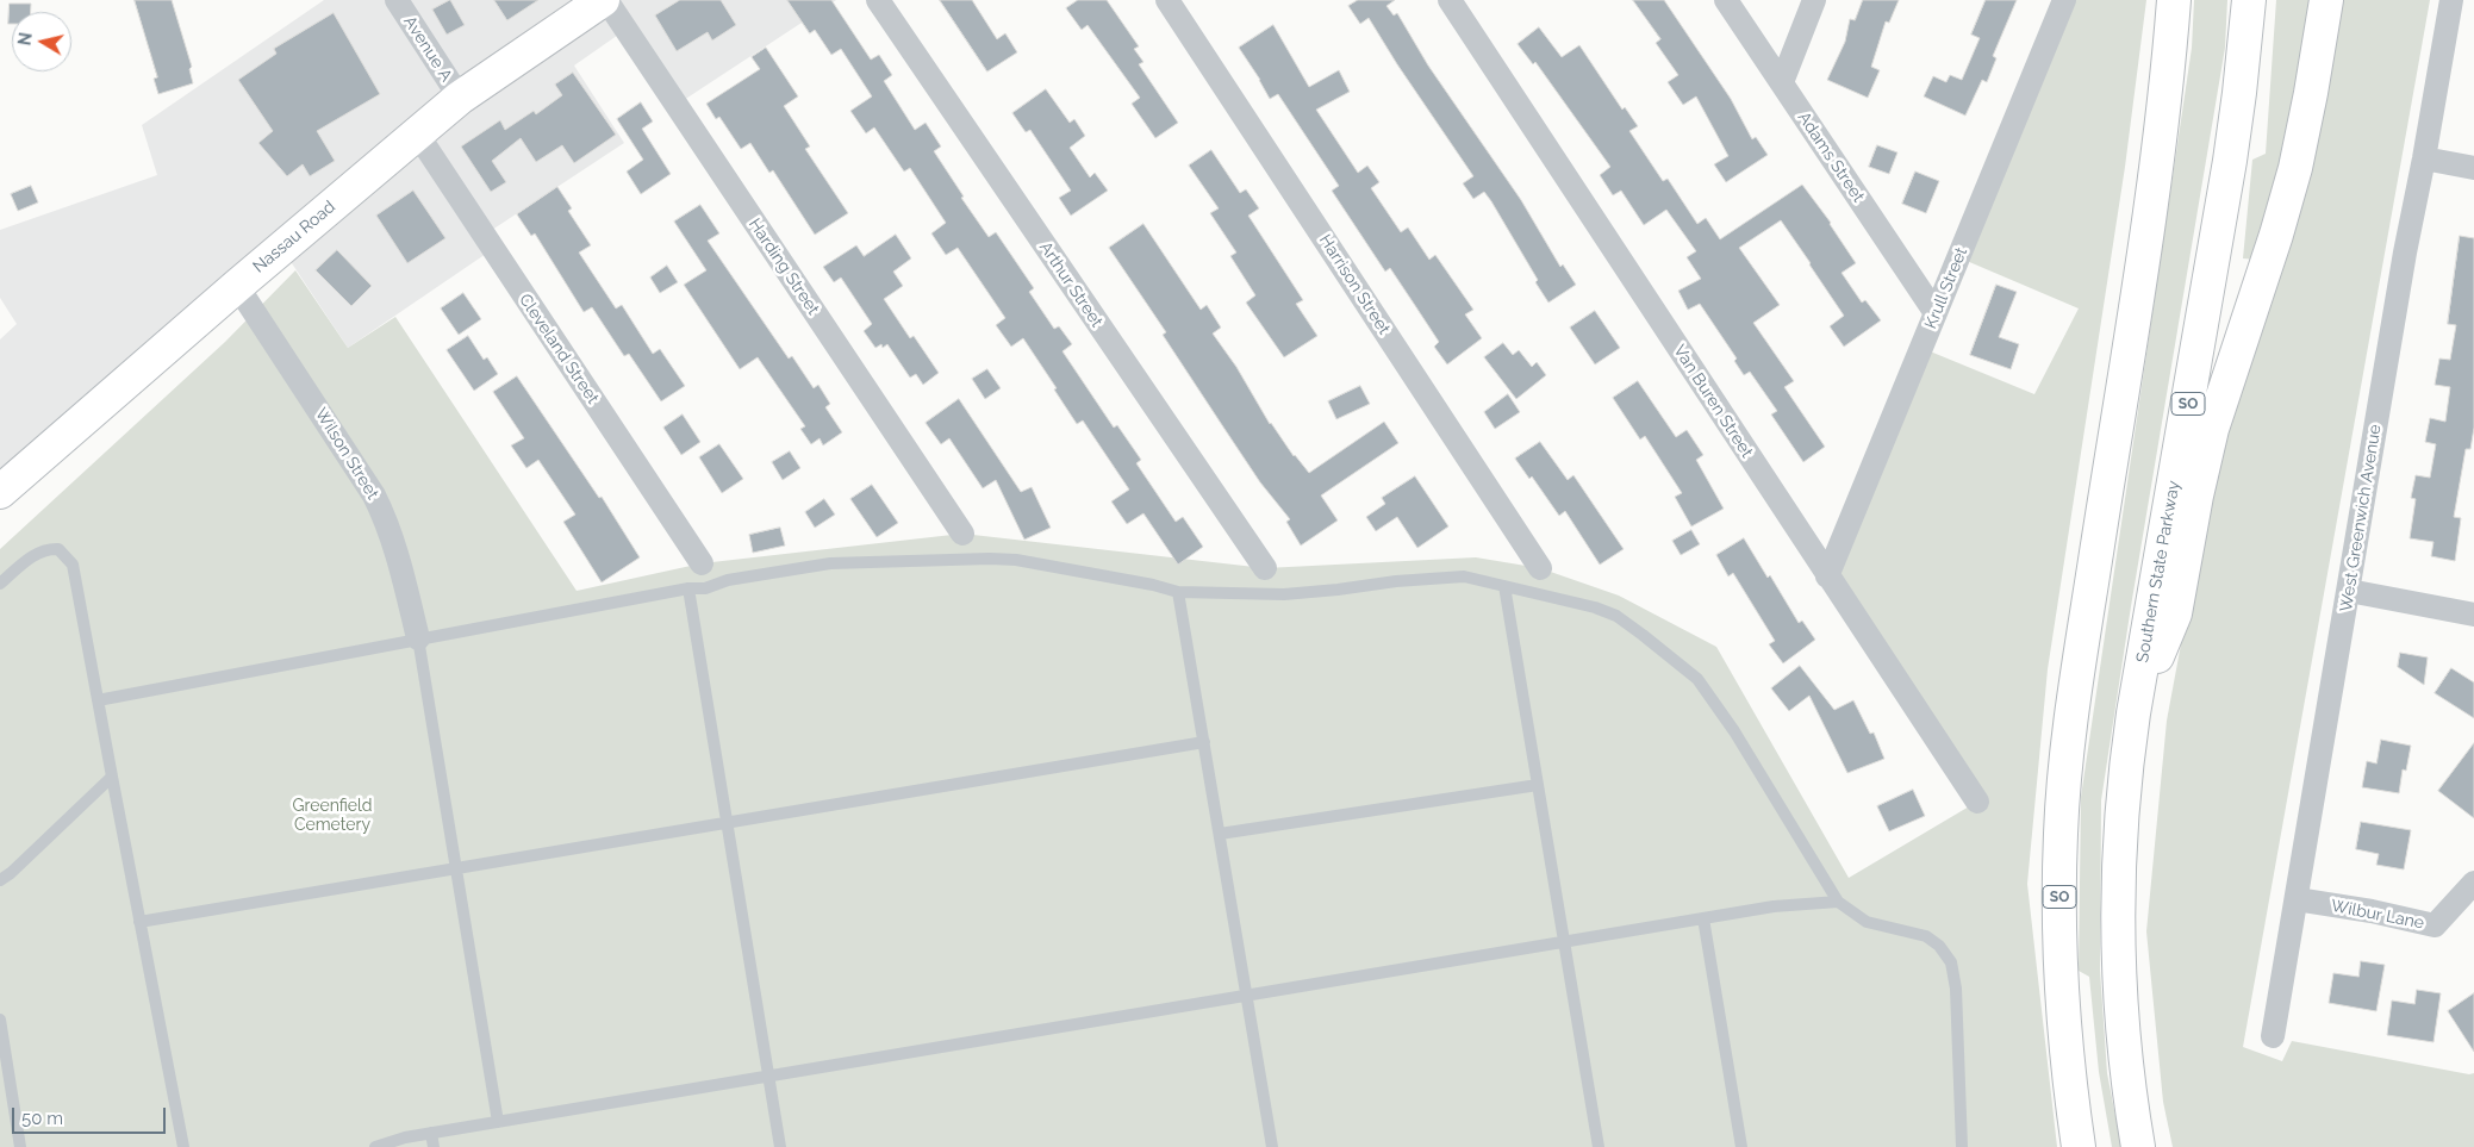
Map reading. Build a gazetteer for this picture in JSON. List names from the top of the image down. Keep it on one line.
{"streets":{"main road":["Nassau Road","SO","Southern State Parkway"],"street":["Avenue A","Adams Street","Harding Street","Arthur Street","Harrison Street","Krull Street","Cleveland Street","Van Buren Street","Wilson Street","West Greenwich Avenue","Wilbur Lane"]},"crossings":[["Avenue A","Nassau Road"],["Adams Street","Krull Street"],["Nassau Road","Harding Street"],["Nassau Road","Cleveland Street"],["Nassau Road","Wilson Street"],["Krull Street","Van Buren Street"],["West Greenwich Avenue","Wilbur Lane"]],"parks":["Greenfield Cemetery"],"scale_bar":"50 m","north":"left"}
